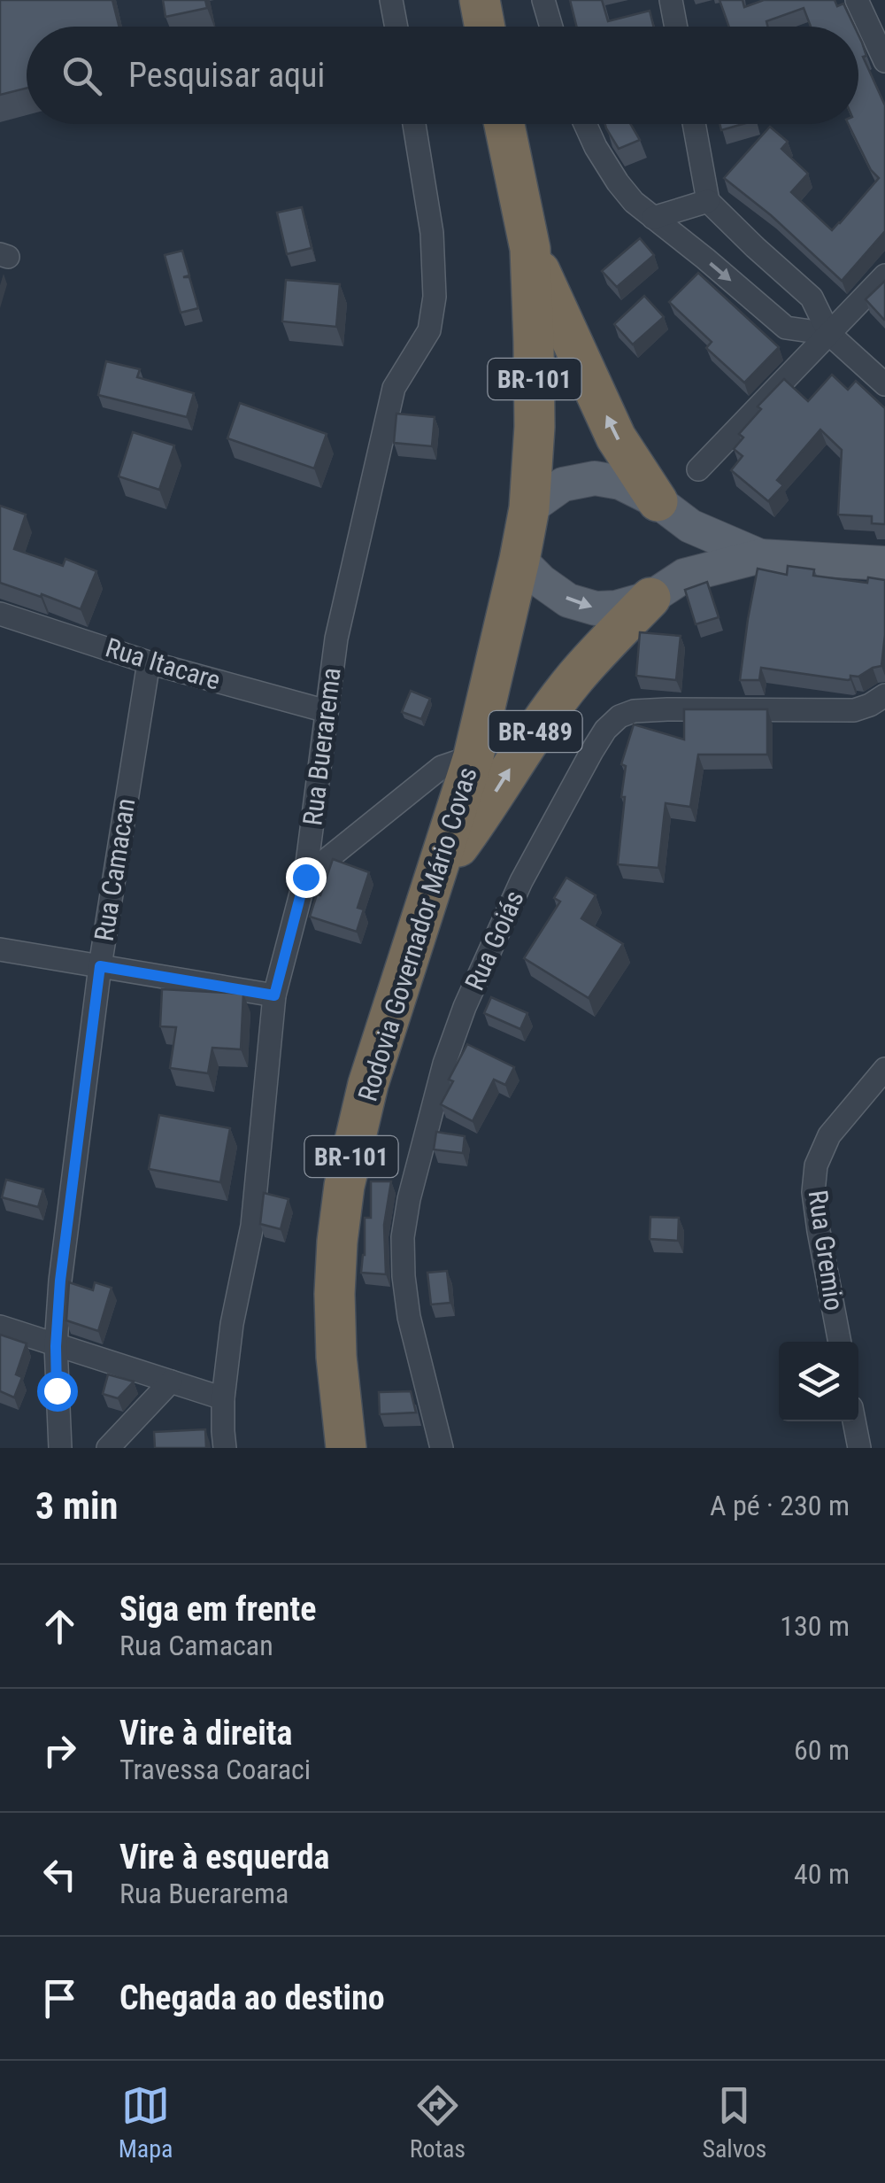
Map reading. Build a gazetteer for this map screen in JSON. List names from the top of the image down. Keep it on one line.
{"streets":{"highway":["BR-101","BR-489","Rodovia Governador Mário Covas"],"street":["Rua Itacare","Rua Buerarema","Rua Camacan","Rua Goiás","Rua Gremio"]},"crossings":[["Rua Itacare","Rua Buerarema"],["Rua Itacare","Rua Camacan"],["BR-489","Rodovia Governador Mário Covas"]],"page":{"search":"Pesquisar aqui","heading":["3 min","A pé · 230 m"],"list":[["Siga em frente","Rua Camacan","130 m"],["Vire à direita","Travessa Coaraci","60 m"],["Vire à esquerda","Rua Buerarema","40 m"],"Chegada ao destino"],"nav":["Mapa","Rotas","Salvos"]}}
